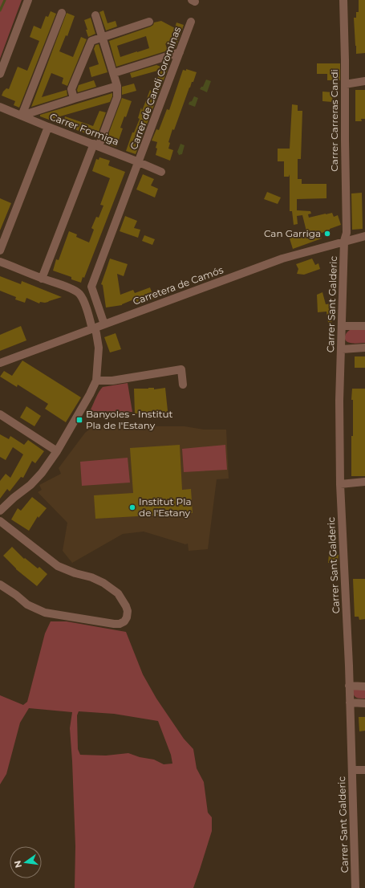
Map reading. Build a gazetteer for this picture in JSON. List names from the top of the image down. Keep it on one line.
{"streets":{"street":["Carrer de Candi Corominas","Carrer Carreras Candi","Carrer Formiga","Carretera de Camós","Carrer Sant Galderic"]},"crossings":[["Carrer de Candi Corominas","Carrer Formiga"],["Carrer Carreras Candi","Carretera de Camós"],["Carrer Carreras Candi","Carrer Sant Galderic"],["Carretera de Camós","Carrer Sant Galderic"]],"places":{"other":["Can Garriga","Institut Pla de l'Estany"],"transit":["Banyoles - Institut Pla de l'Estany"]},"north":"left"}
